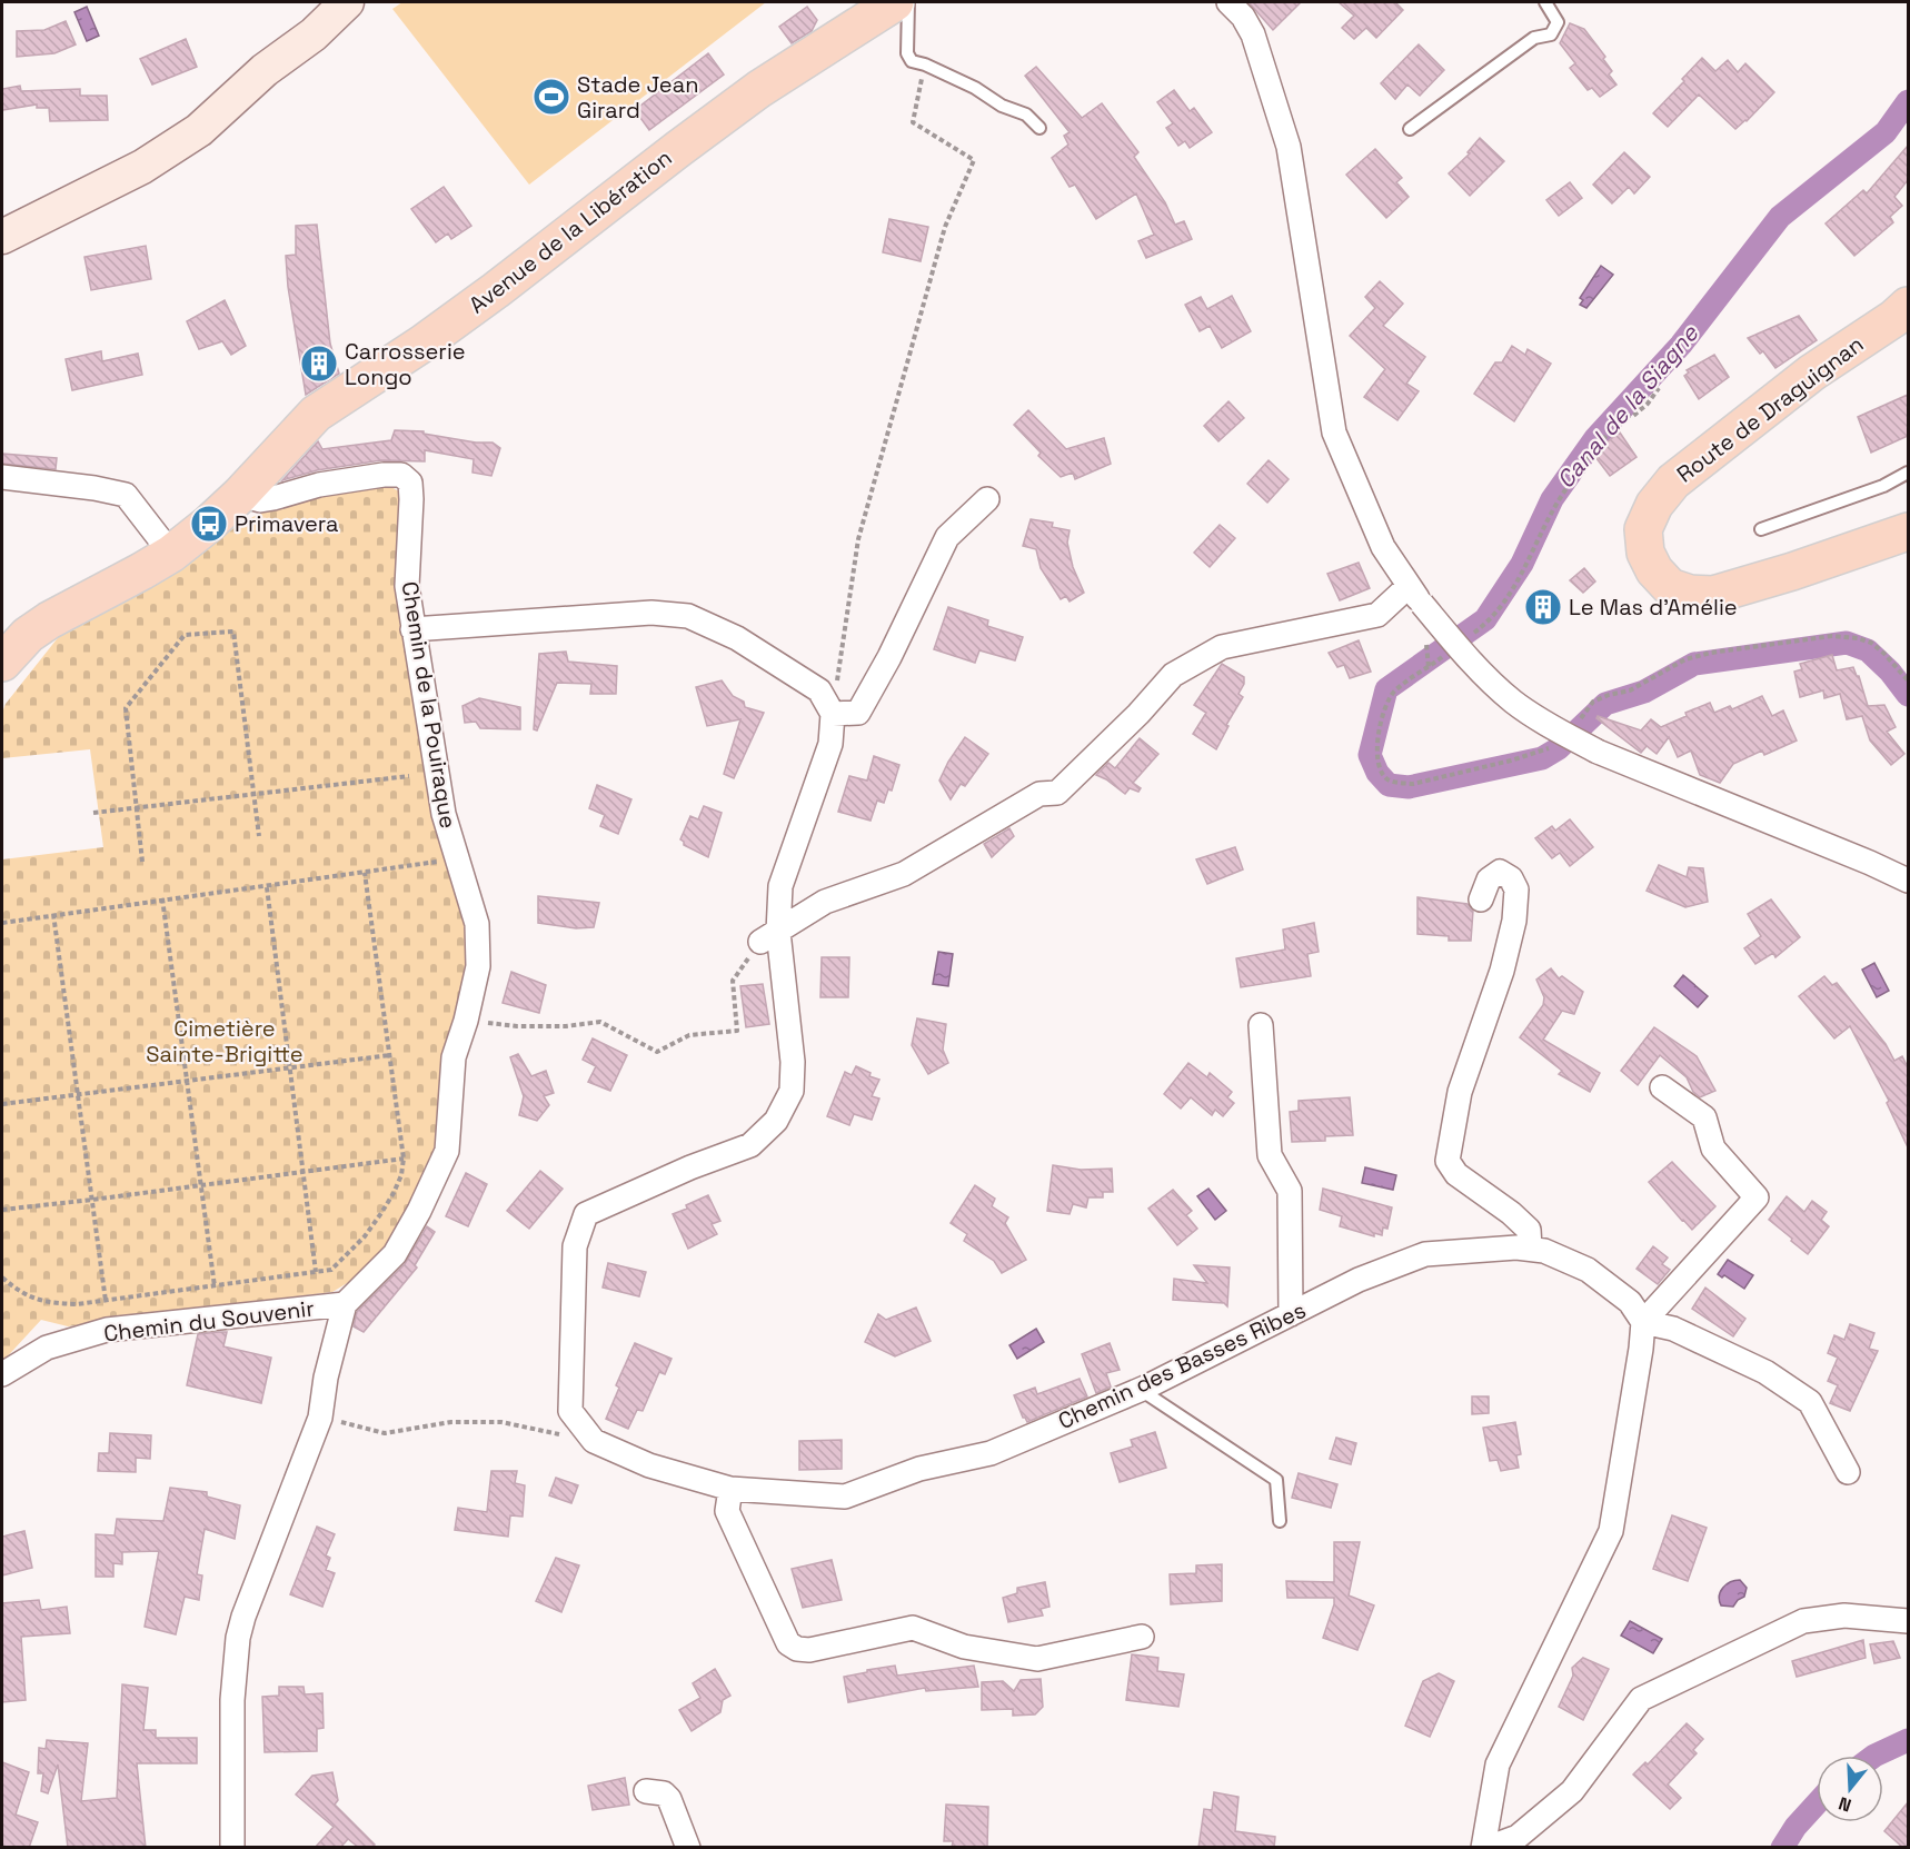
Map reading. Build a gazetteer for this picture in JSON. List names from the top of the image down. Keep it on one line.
{"streets":{"main road":["Avenue de la Libération","Route de Draguignan"],"street":["Chemin de la Pouiraque","Chemin du Souvenir","Chemin des Basses Ribes"]},"crossings":[["Avenue de la Libération","Chemin de la Pouiraque"],["Chemin de la Pouiraque","Chemin du Souvenir"]],"water":["Canal de la Siagne"],"parks":["Cimetière Sainte-Brigitte"],"places":{"sports":["Stade Jean Girard"],"building":["Carrosserie Longo","Le Mas d'Amélie"],"bus stop":["Primavera"]},"north":"bottom"}
